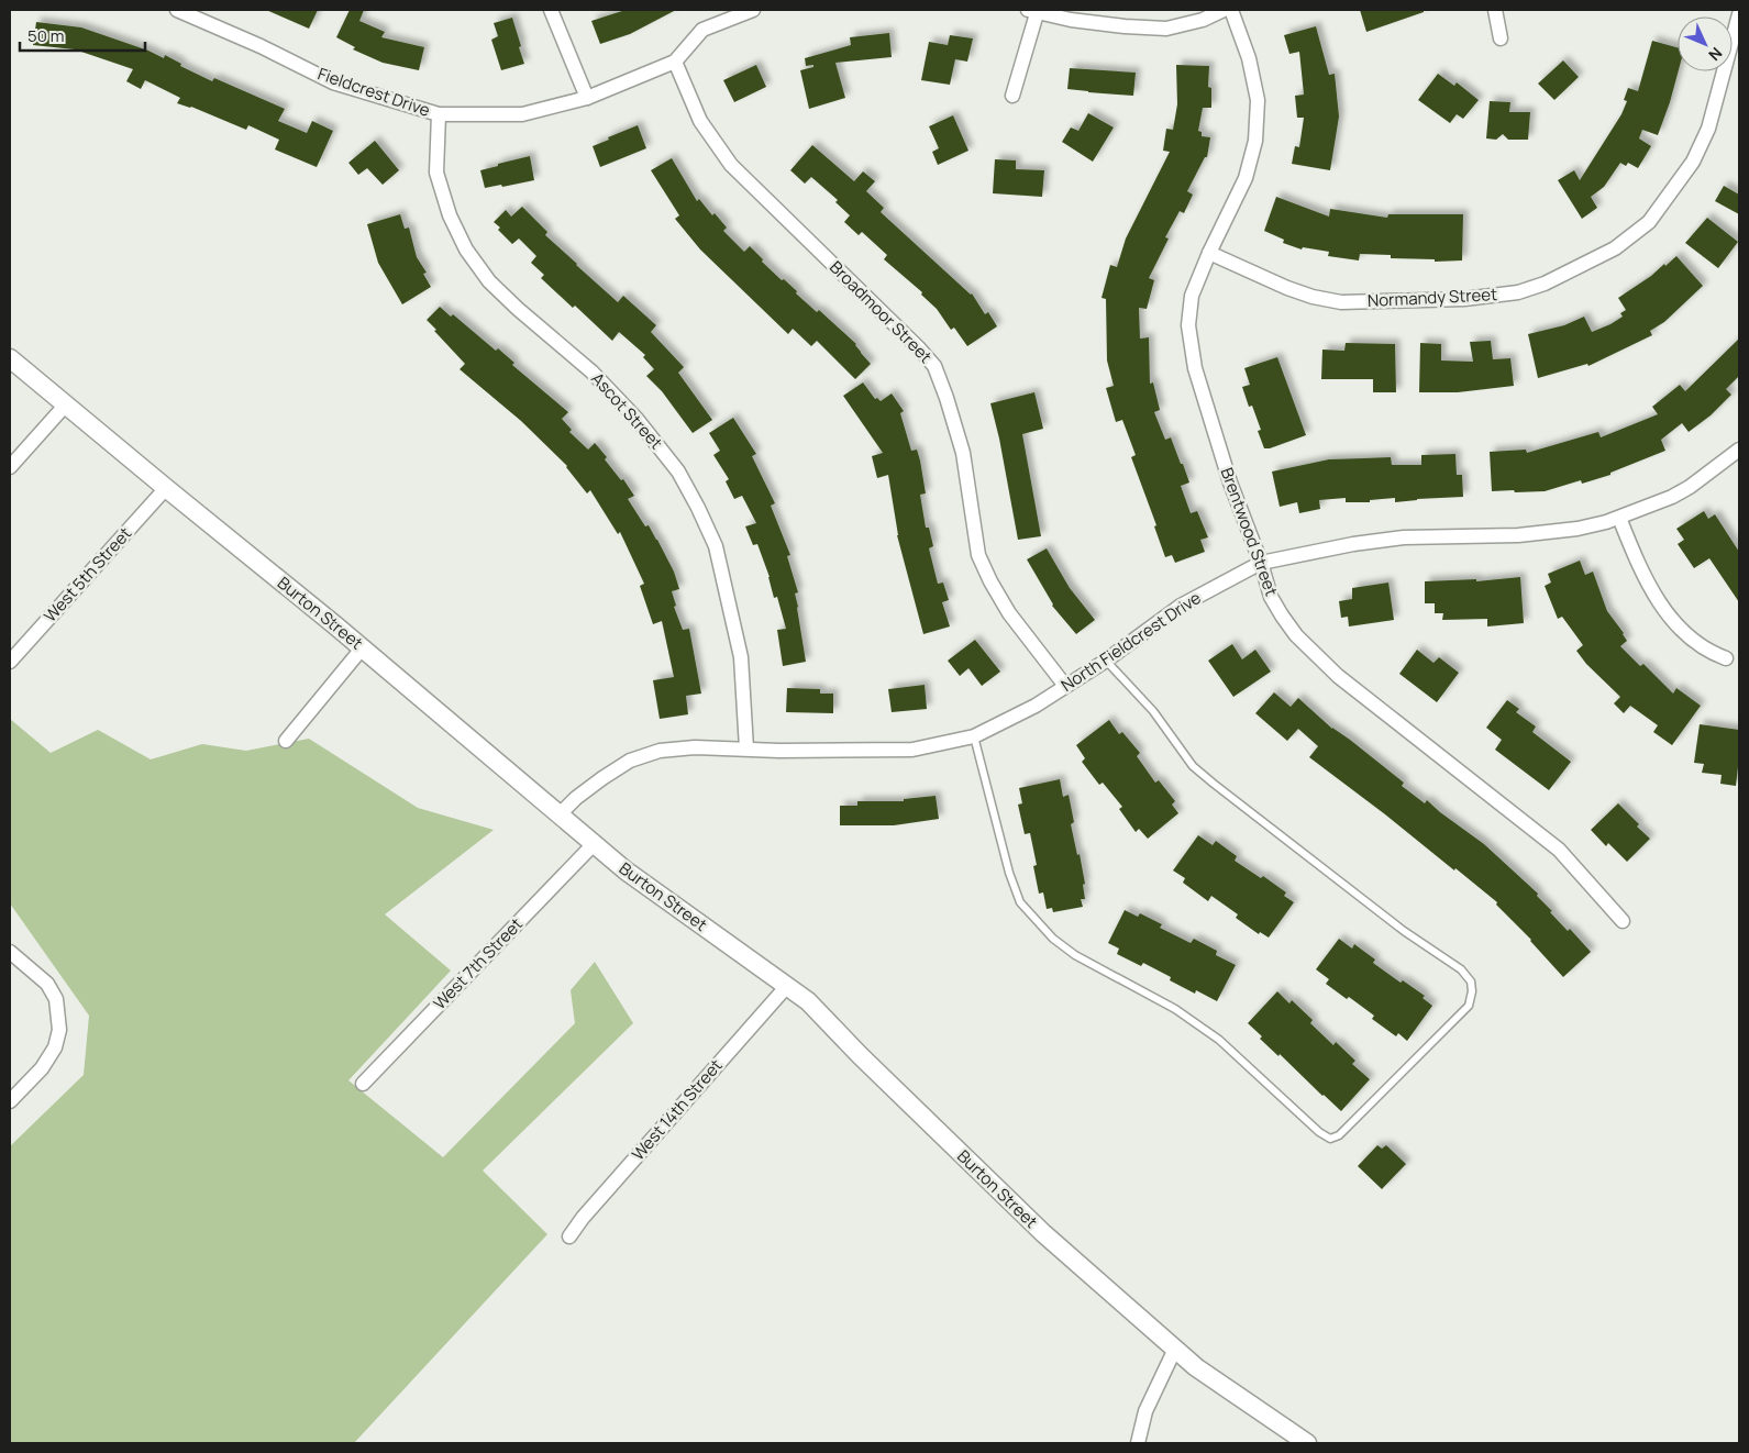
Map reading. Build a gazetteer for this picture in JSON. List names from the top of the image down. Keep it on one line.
{"streets":{"street":["Fieldcrest Drive","Normandy Street","Broadmoor Street","Ascot Street","Brentwood Street","West 5th Street","Burton Street","North Fieldcrest Drive","West 7th Street","West 14th Street"]},"crossings":[["Fieldcrest Drive","Broadmoor Street"],["Fieldcrest Drive","Ascot Street"],["Normandy Street","Brentwood Street"],["Broadmoor Street","North Fieldcrest Drive"],["Ascot Street","North Fieldcrest Drive"],["Brentwood Street","North Fieldcrest Drive"],["West 5th Street","Burton Street"],["Burton Street","North Fieldcrest Drive"],["Burton Street","West 7th Street"],["Burton Street","West 14th Street"]],"scale_bar":"50 m","north":"bottom right"}
